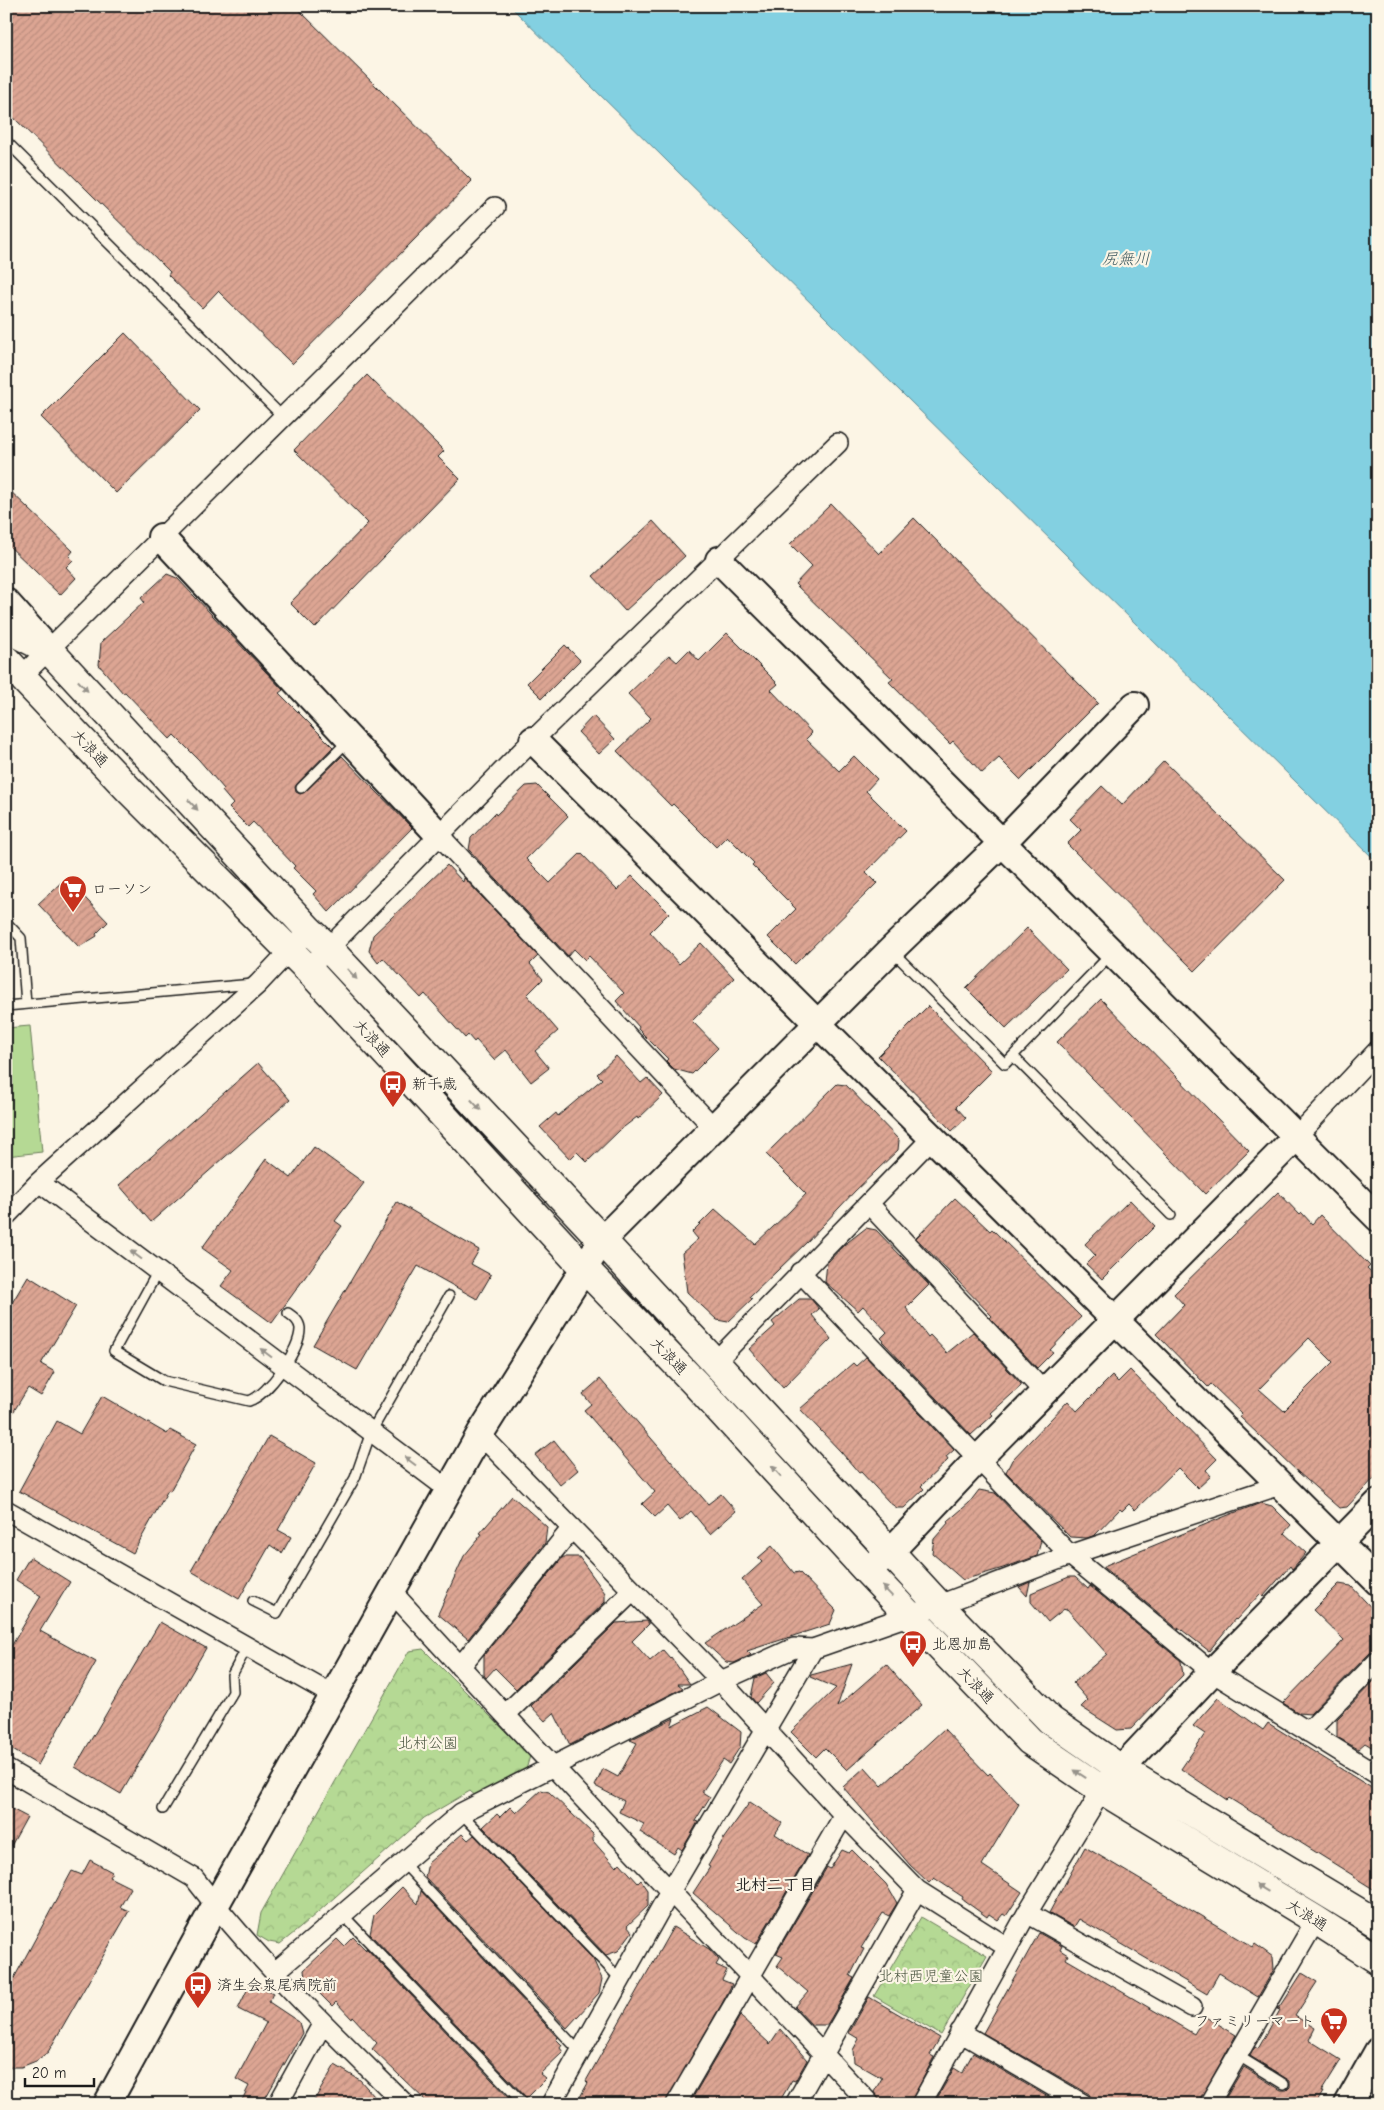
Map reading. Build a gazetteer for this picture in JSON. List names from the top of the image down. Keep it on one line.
{"streets":{"main road":["大浪通"]},"districts":["北村二丁目"],"water":["尻無川"],"parks":["北村公園","北村西児童公園"],"places":{"supermarket":["ローソン","ファミリーマート"],"bus stop":["新千歳","北恩加島","済生会泉尾病院前"]},"scale_bar":"20 m"}
